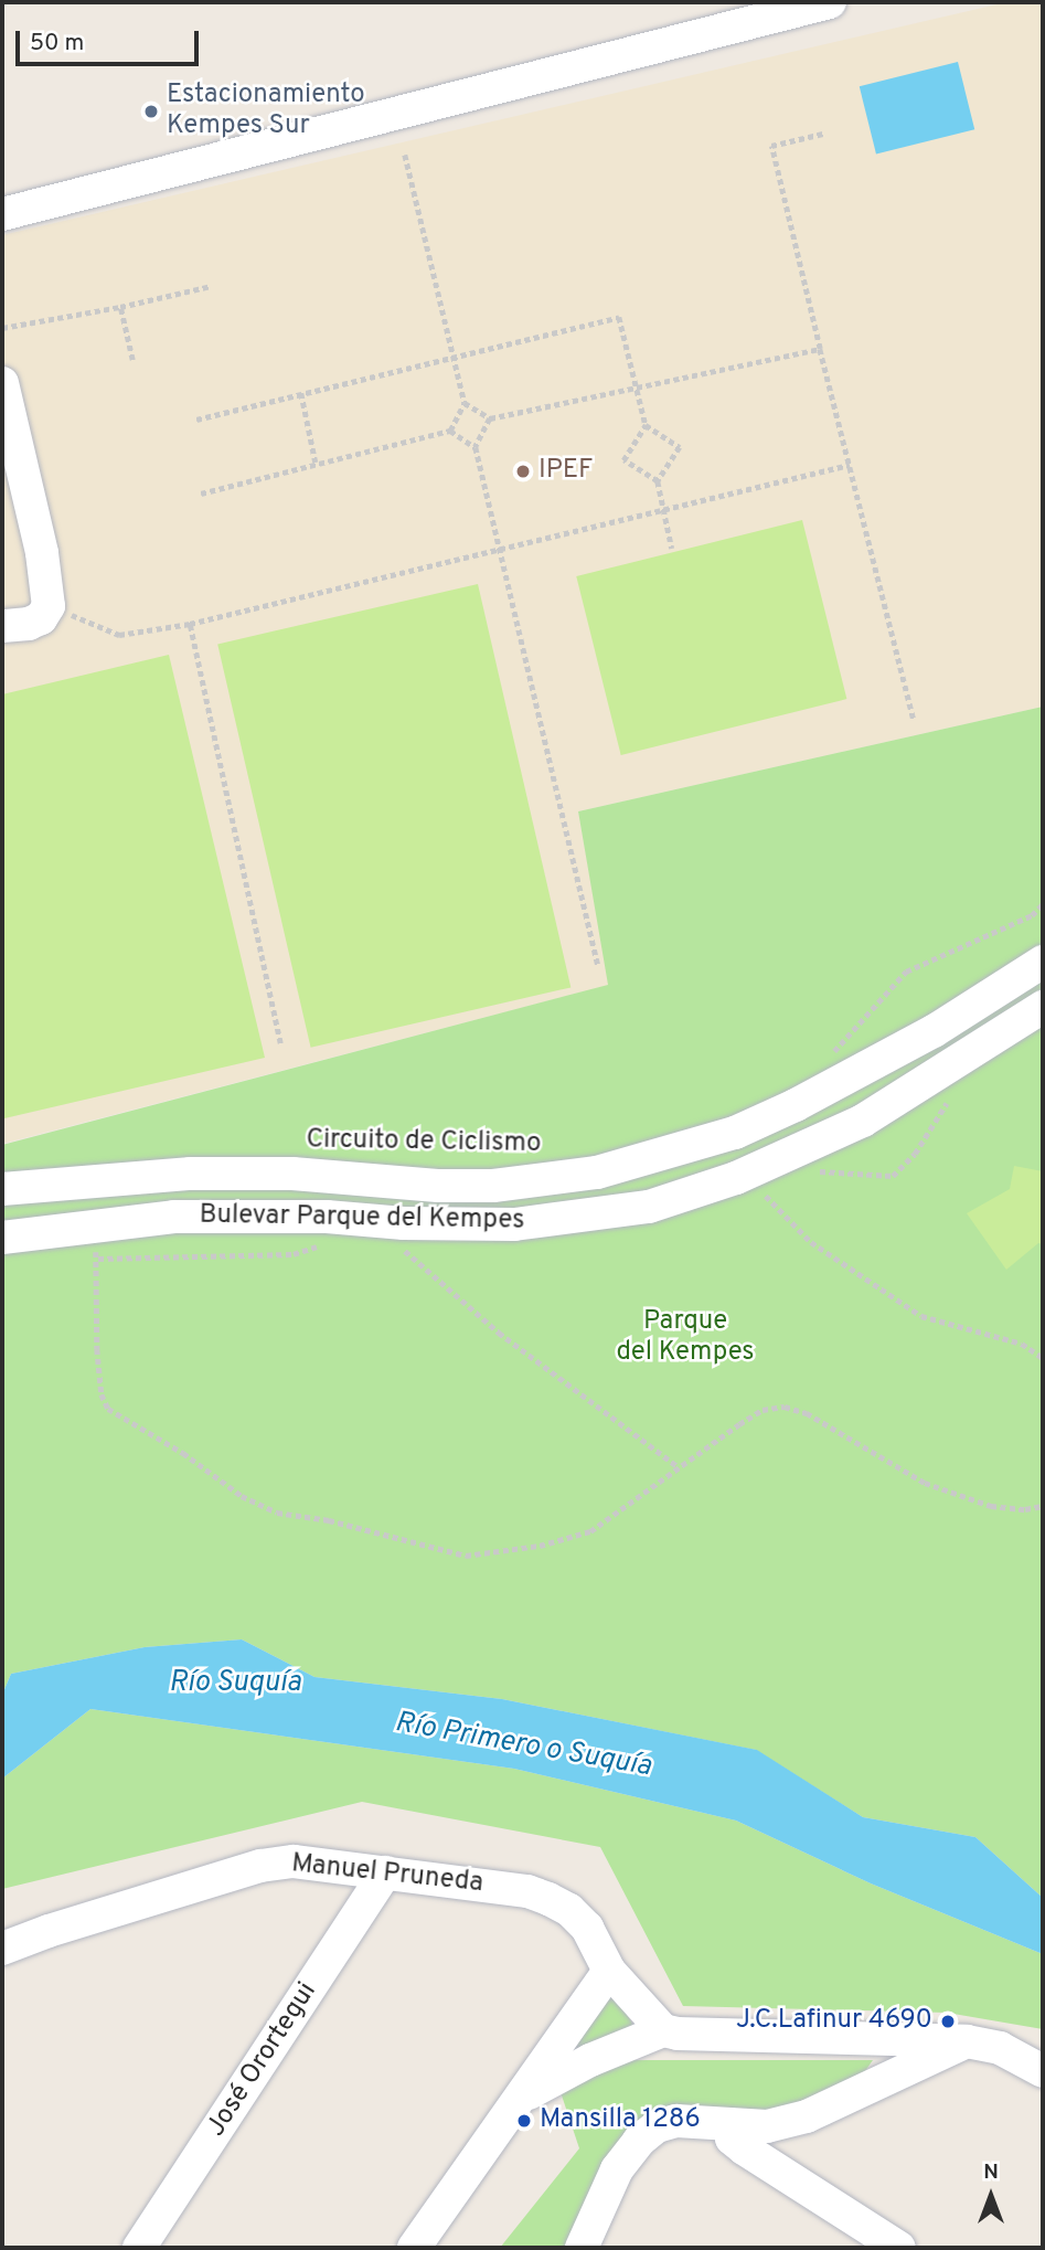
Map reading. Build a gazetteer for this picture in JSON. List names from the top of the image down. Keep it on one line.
{"streets":{"street":["Bulevar Parque del Kempes","Manuel Pruneda","José Orortegui"]},"crossings":[["Manuel Pruneda","José Orortegui"]],"water":["Río Suquía","Río Primero o Suquía"],"parks":["Parque del Kempes"],"places":["Estacionamiento Kempes Sur","IPEF","J.C.Lafinur 4690","Mansilla 1286"],"scale_bar":"50 m","north":"top"}
